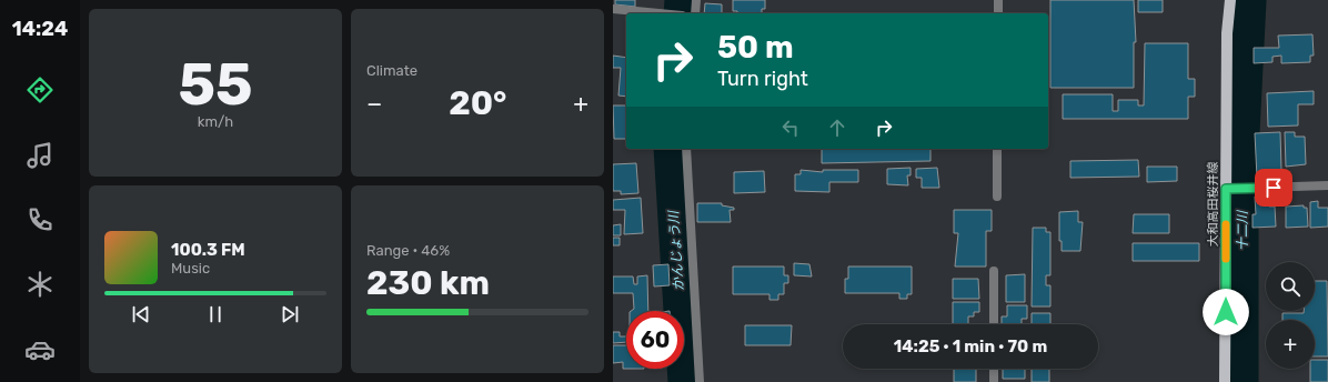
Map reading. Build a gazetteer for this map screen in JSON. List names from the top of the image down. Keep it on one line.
{"streets":{"main road":["大和高田桜井線"]},"water":["十二川","かんじょう川"],"page":{"tabs":"14:24","tile":[["55","km/h"],"Climate",["Range · 46%","230 km"]],"turn":["50 m","Turn right"],"heat":["−","20°","+"],"song":["100.3 FM","Music"],"map_buttons":"+","limit":"60","trip":"14:25 · 1 min · 70 m"}}
